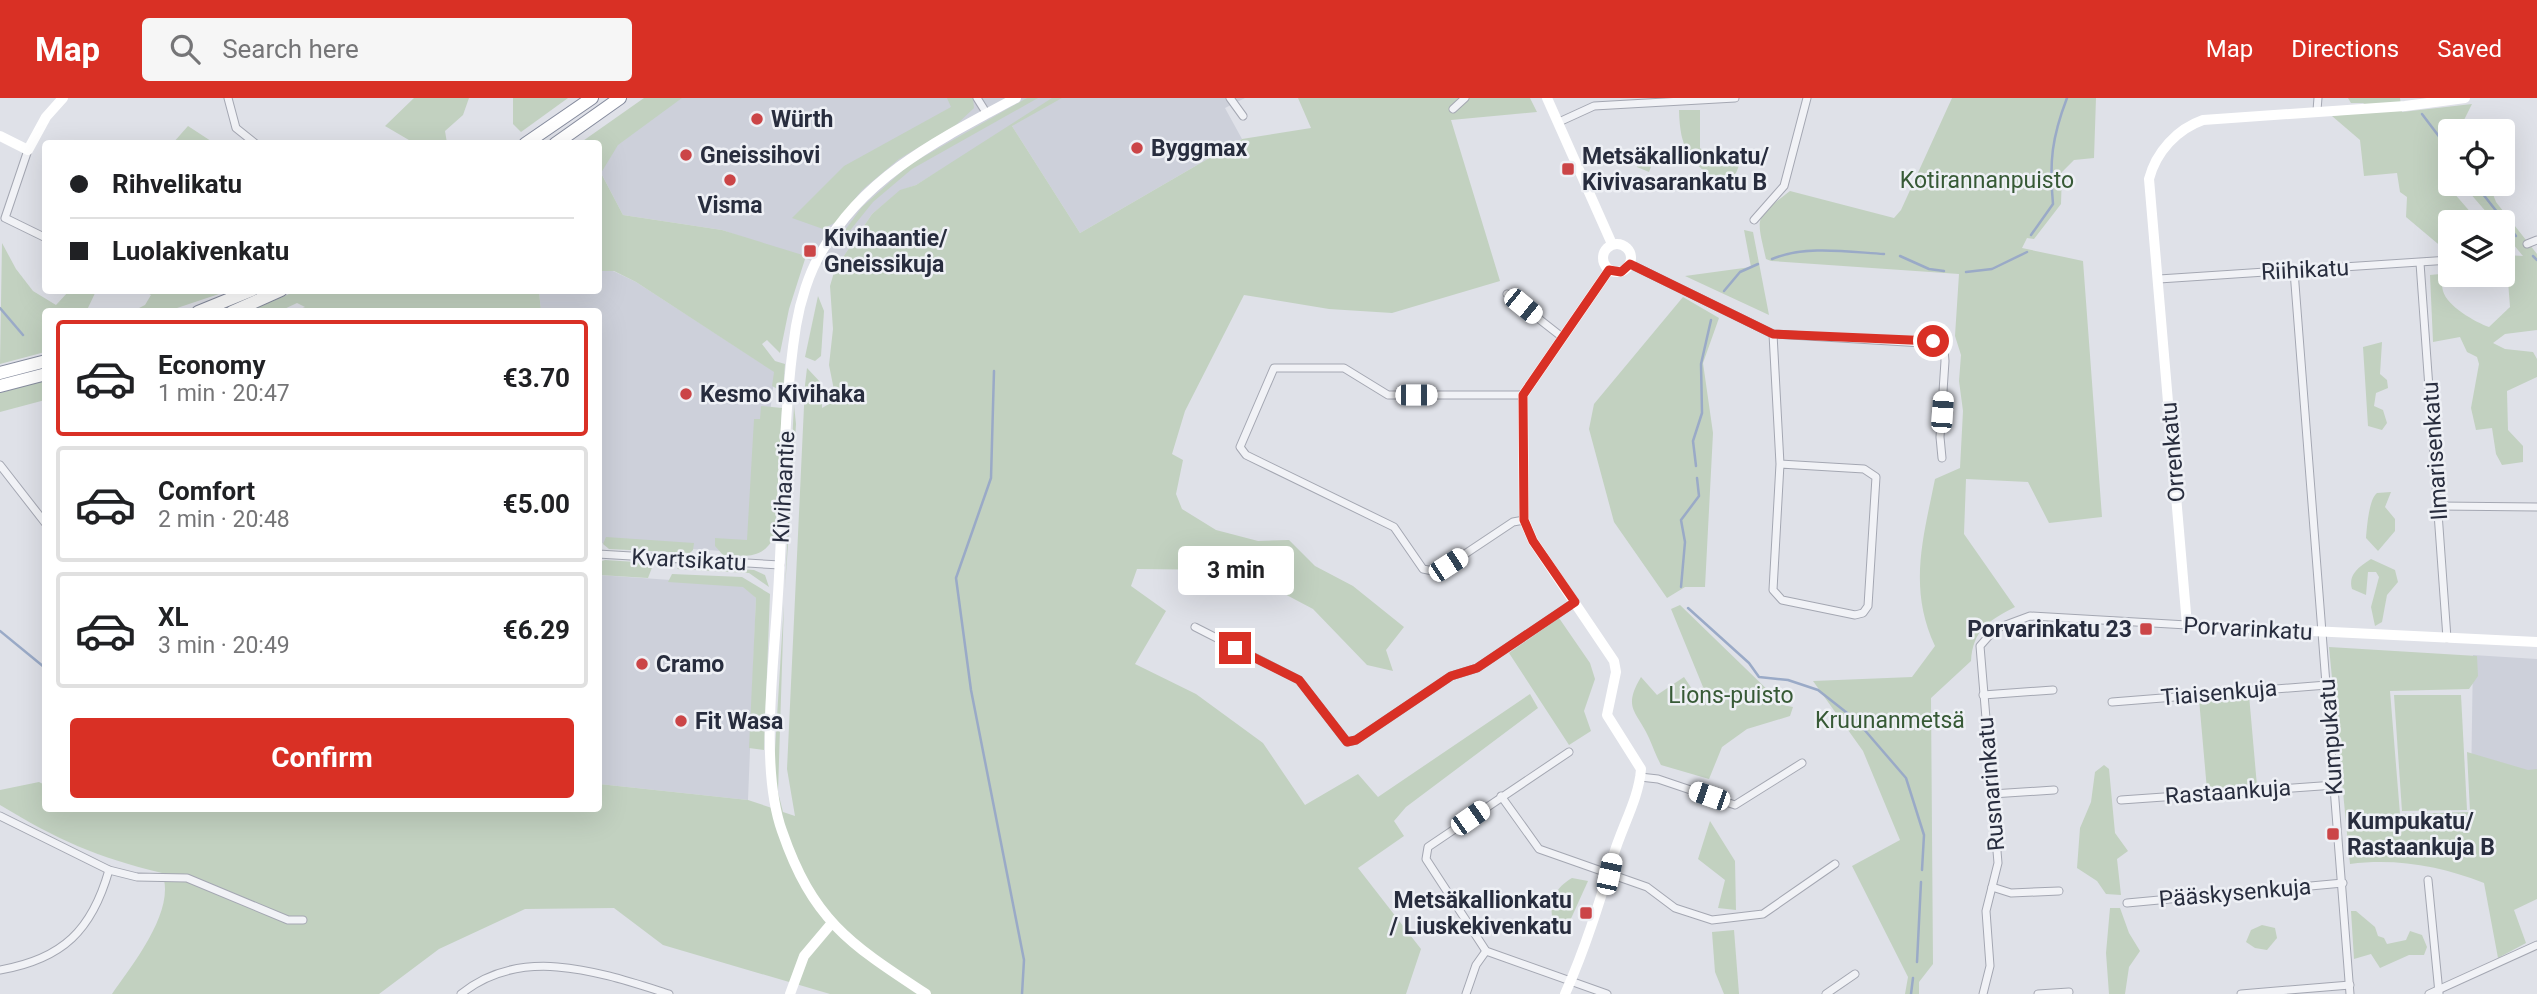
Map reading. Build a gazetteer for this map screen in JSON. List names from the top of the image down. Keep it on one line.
{"streets":{"street":["Riihikatu","Ilmarisenkatu","Orrenkatu","Kivihaantie","Kvartsikatu","Porvarinkatu","Tiaisenkuja","Kumpukatu","Rusnarinkatu","Rastaankuja","Pääskysenkuja"]},"crossings":[["Riihikatu","Ilmarisenkatu"],["Riihikatu","Orrenkatu"],["Riihikatu","Kumpukatu"],["Ilmarisenkatu","Porvarinkatu"],["Orrenkatu","Porvarinkatu"],["Kivihaantie","Kvartsikatu"],["Porvarinkatu","Kumpukatu"],["Porvarinkatu","Rusnarinkatu"],["Tiaisenkuja","Kumpukatu"],["Kumpukatu","Rastaankuja"],["Kumpukatu","Pääskysenkuja"]],"parks":["Kotirannanpuisto","Lions-puisto","Kruunanmetsä"],"places":{"other":["Würth","Byggmax","Gneissihovi","Visma","Kesmo Kivihaka","Cramo","Fit Wasa"],"transit":["Metsäkallionkatu/ Kivivasarankatu B","Kivihaantie/ Gneissikuja","Porvarinkatu 23","Kumpukatu/ Rastaankuja B","Metsäkallionkatu / Liuskekivenkatu"]},"page":{"header":"Map","search":"Search here","nav":["Map","Directions","Saved"],"banner":["Rihvelikatu","Luolakivenkatu"],"list":[{"name":"Economy","note":"1 min · 20:47","value":"€3.70"},{"name":"Comfort","note":"2 min · 20:48","value":"€5.00"},{"name":"XL","note":"3 min · 20:49","value":"€6.29"}],"bubble":"3 min","buttons":"Confirm"}}
